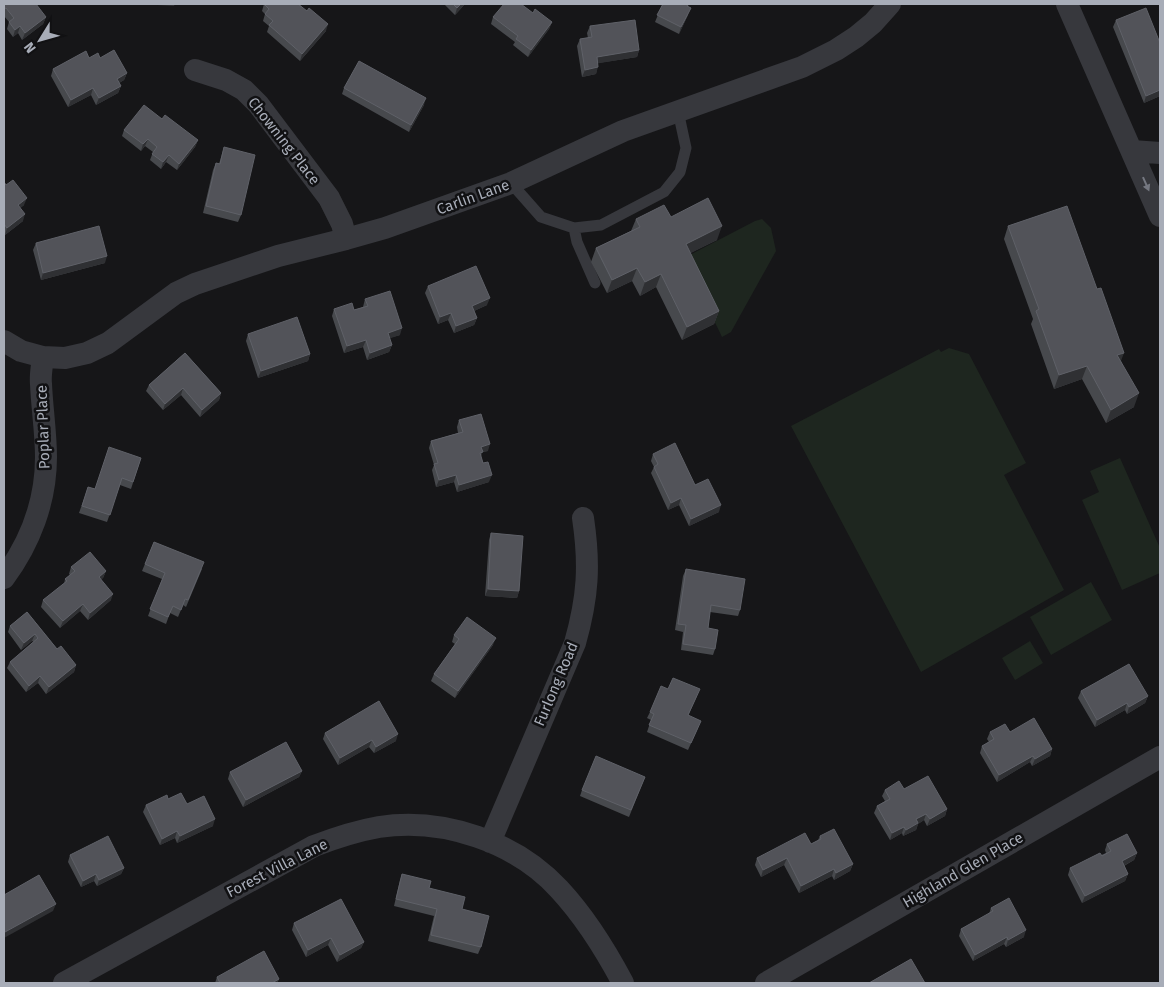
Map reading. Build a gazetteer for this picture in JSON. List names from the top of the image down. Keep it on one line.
{"streets":{"street":["Chowning Place","Carlin Lane","Poplar Place","Furlong Road","Forest Villa Lane","Highland Glen Place"]},"crossings":[["Chowning Place","Carlin Lane"],["Carlin Lane","Poplar Place"],["Furlong Road","Forest Villa Lane"]],"north":"bottom left"}
